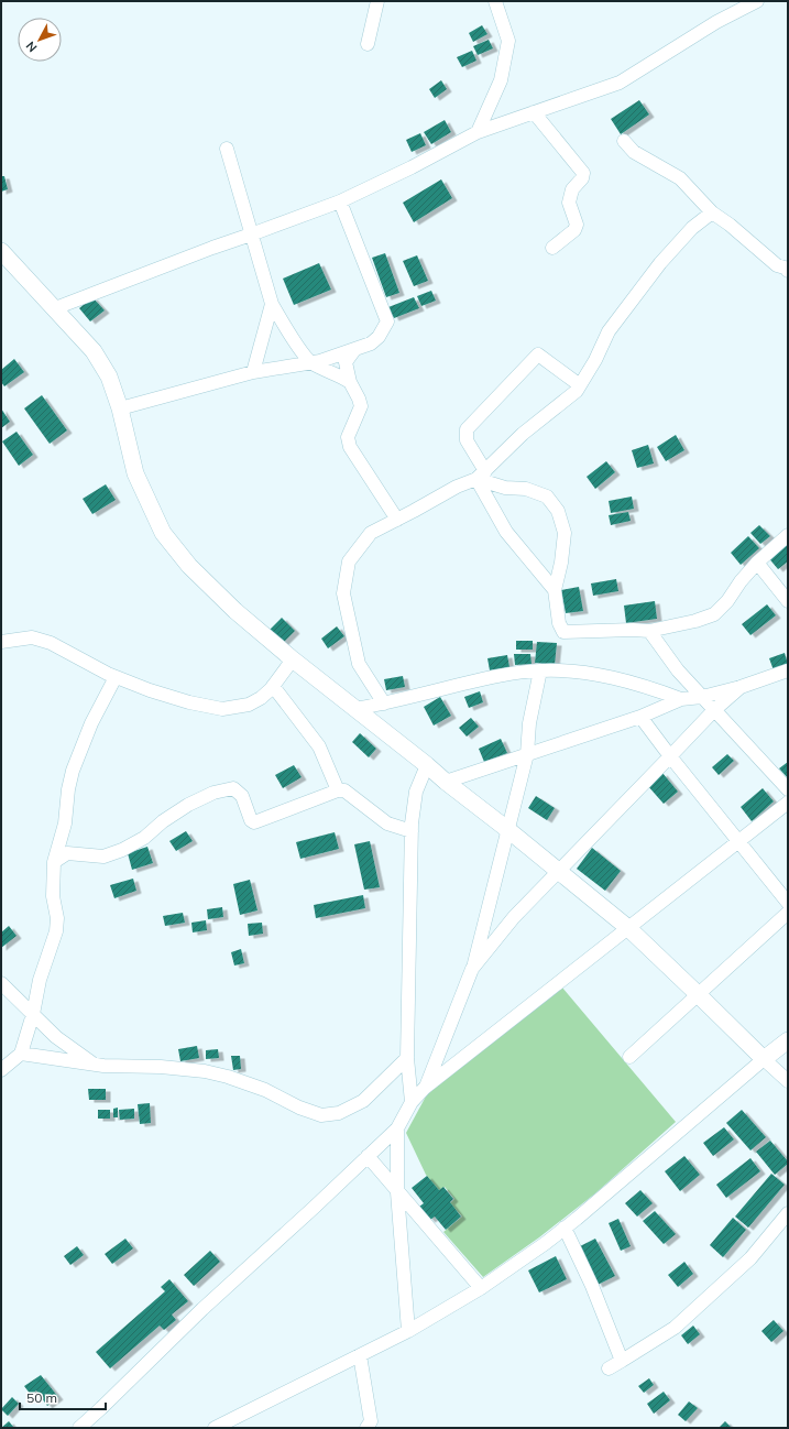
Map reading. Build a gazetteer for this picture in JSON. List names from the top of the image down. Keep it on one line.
{"scale_bar":"50 m","north":"bottom left"}
